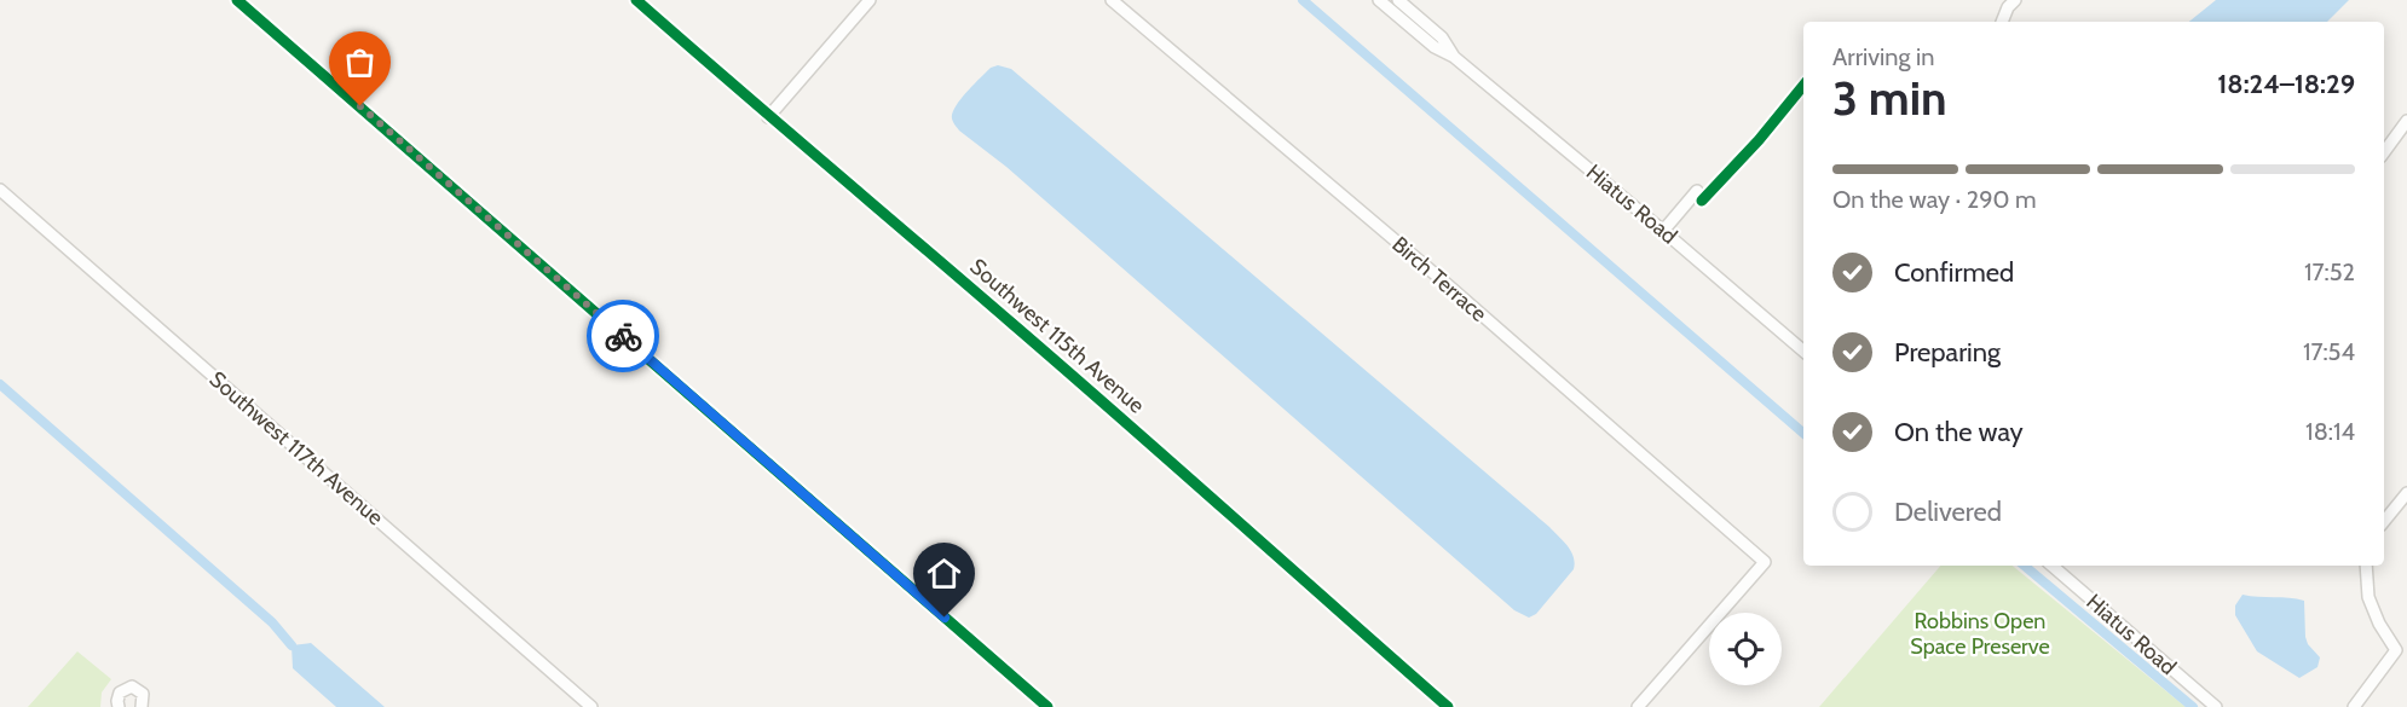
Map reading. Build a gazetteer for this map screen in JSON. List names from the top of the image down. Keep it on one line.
{"streets":{"street":["Hiatus Road","Birch Terrace","Southwest 115th Avenue","Southwest 117th Avenue"]},"parks":["Robbins Open Space Preserve"],"page":{"heading":["3 min","Arriving in","18:24–18:29"],"bar":"On the way · 290 m","list":[["Confirmed","17:52"],["Preparing","17:54"],["On the way","18:14"],"Delivered"]}}
